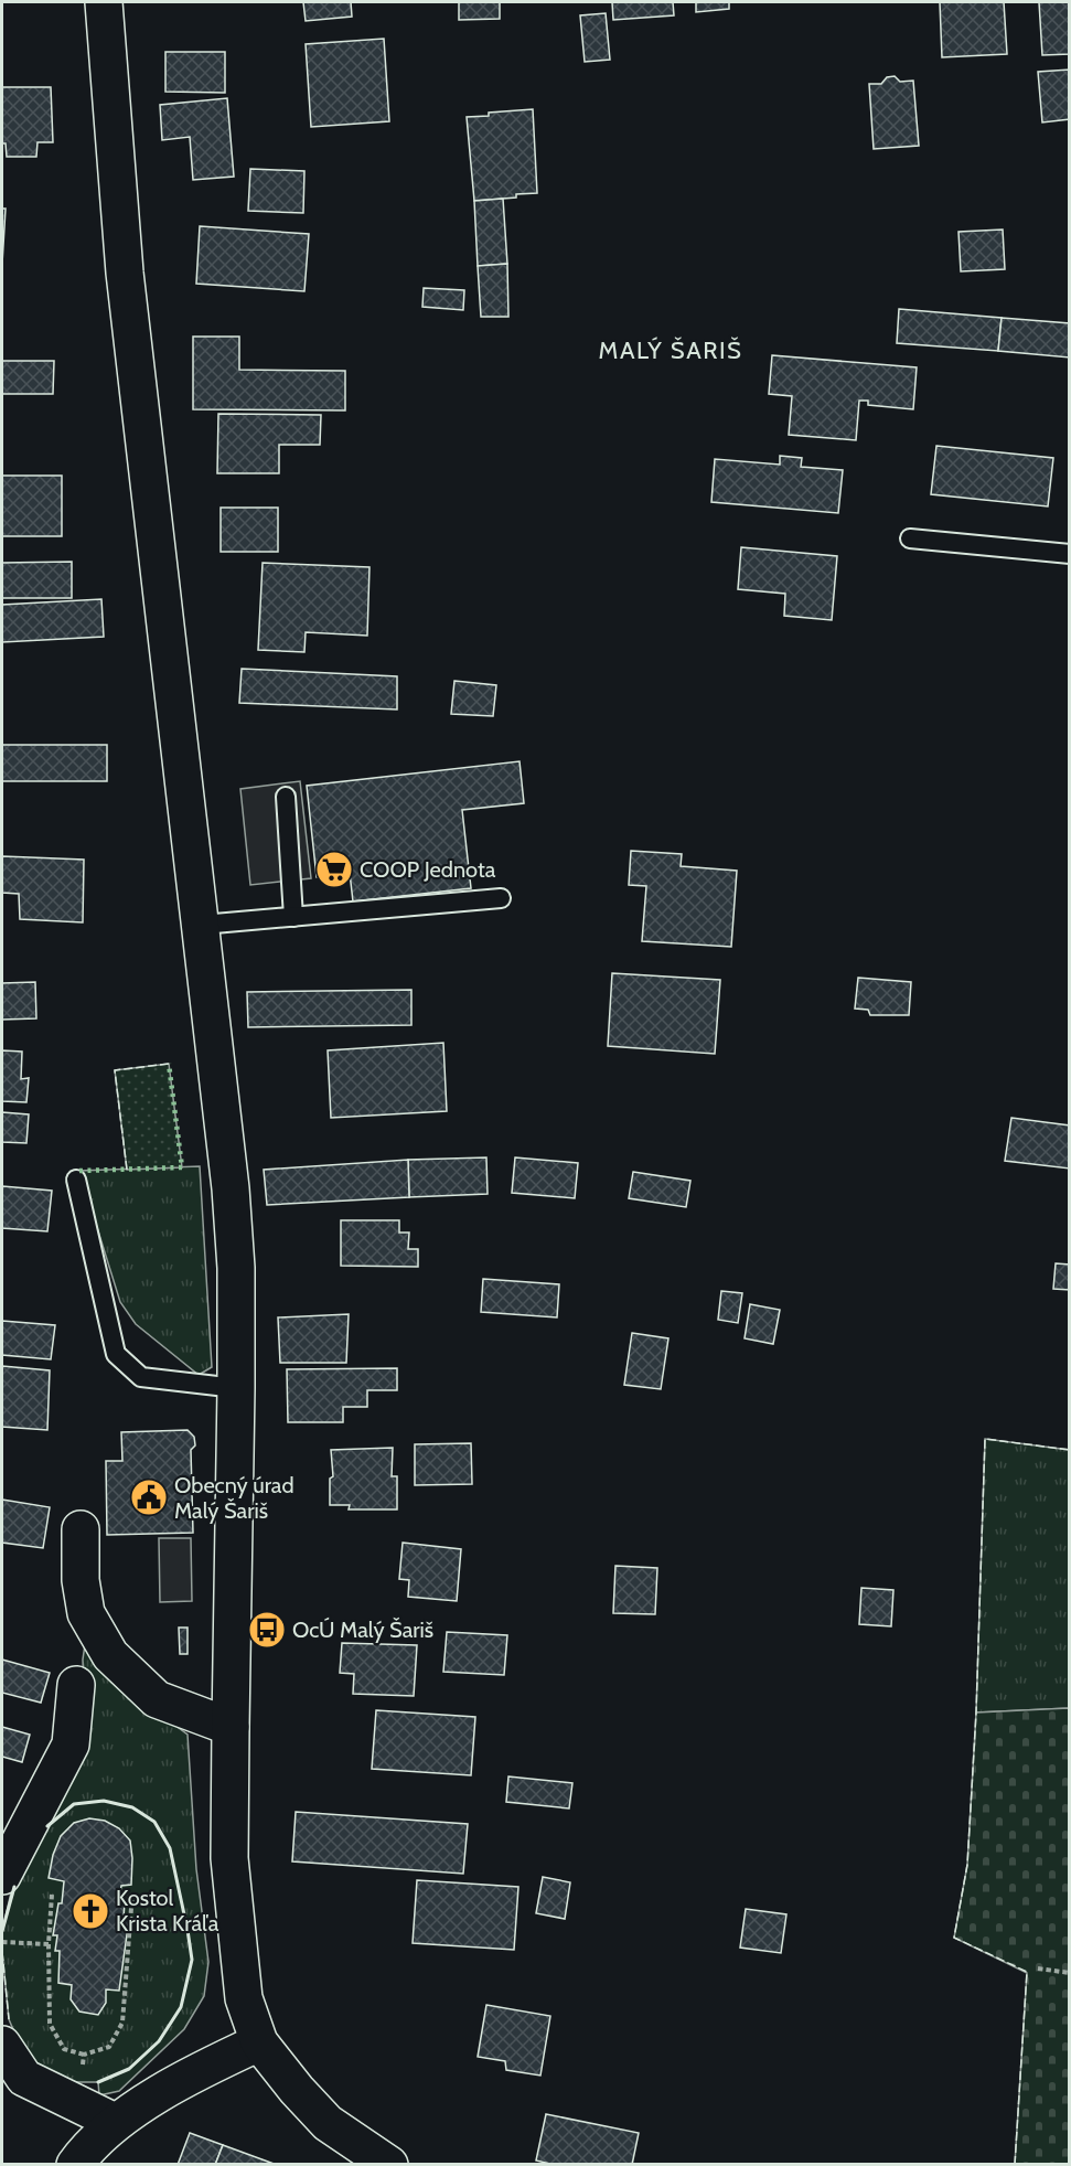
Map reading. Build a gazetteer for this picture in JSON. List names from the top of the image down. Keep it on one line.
{"districts":["MALÝ ŠARIŠ"],"places":{"supermarket":["COOP Jednota"],"public building":["Obecný úrad Malý Šariš"],"bus stop":["OcÚ Malý Šariš"],"church":["Kostol Krista Kráľa"]}}
